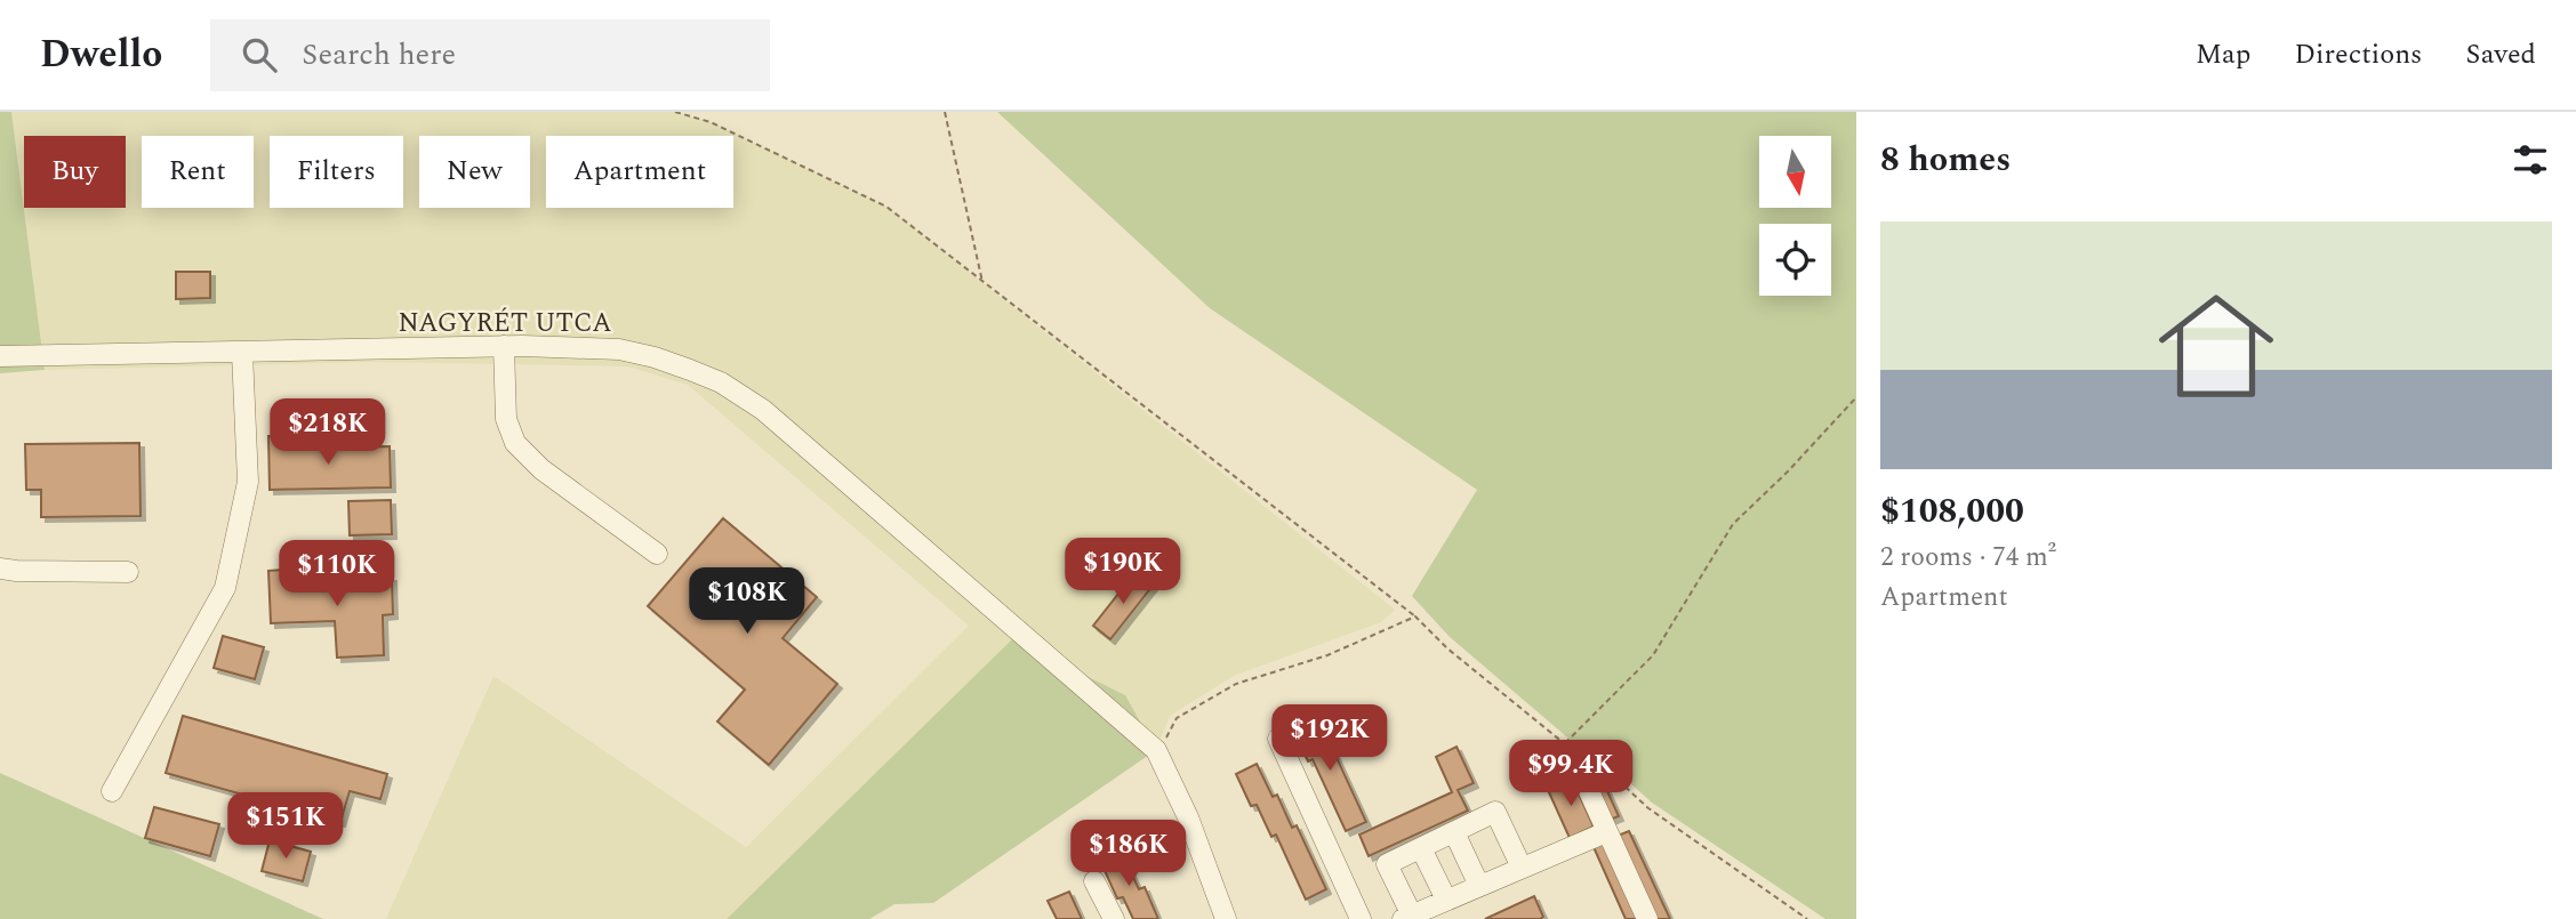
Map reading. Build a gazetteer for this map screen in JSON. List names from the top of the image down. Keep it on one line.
{"streets":{"street":["NAGYRÉT UTCA"]},"north":"bottom","page":{"header":"Dwello","search":"Search here","nav":["Map","Directions","Saved"],"heading":"8 homes","chip":["Buy","Rent","Filters","New","Apartment"],"list":[{"name":"$108,000","note":"2 rooms · 74 m² · Apartment"}],"price":["$218K","$190K","$110K","$108K","$192K","$99.4K","$151K","$186K"]}}
